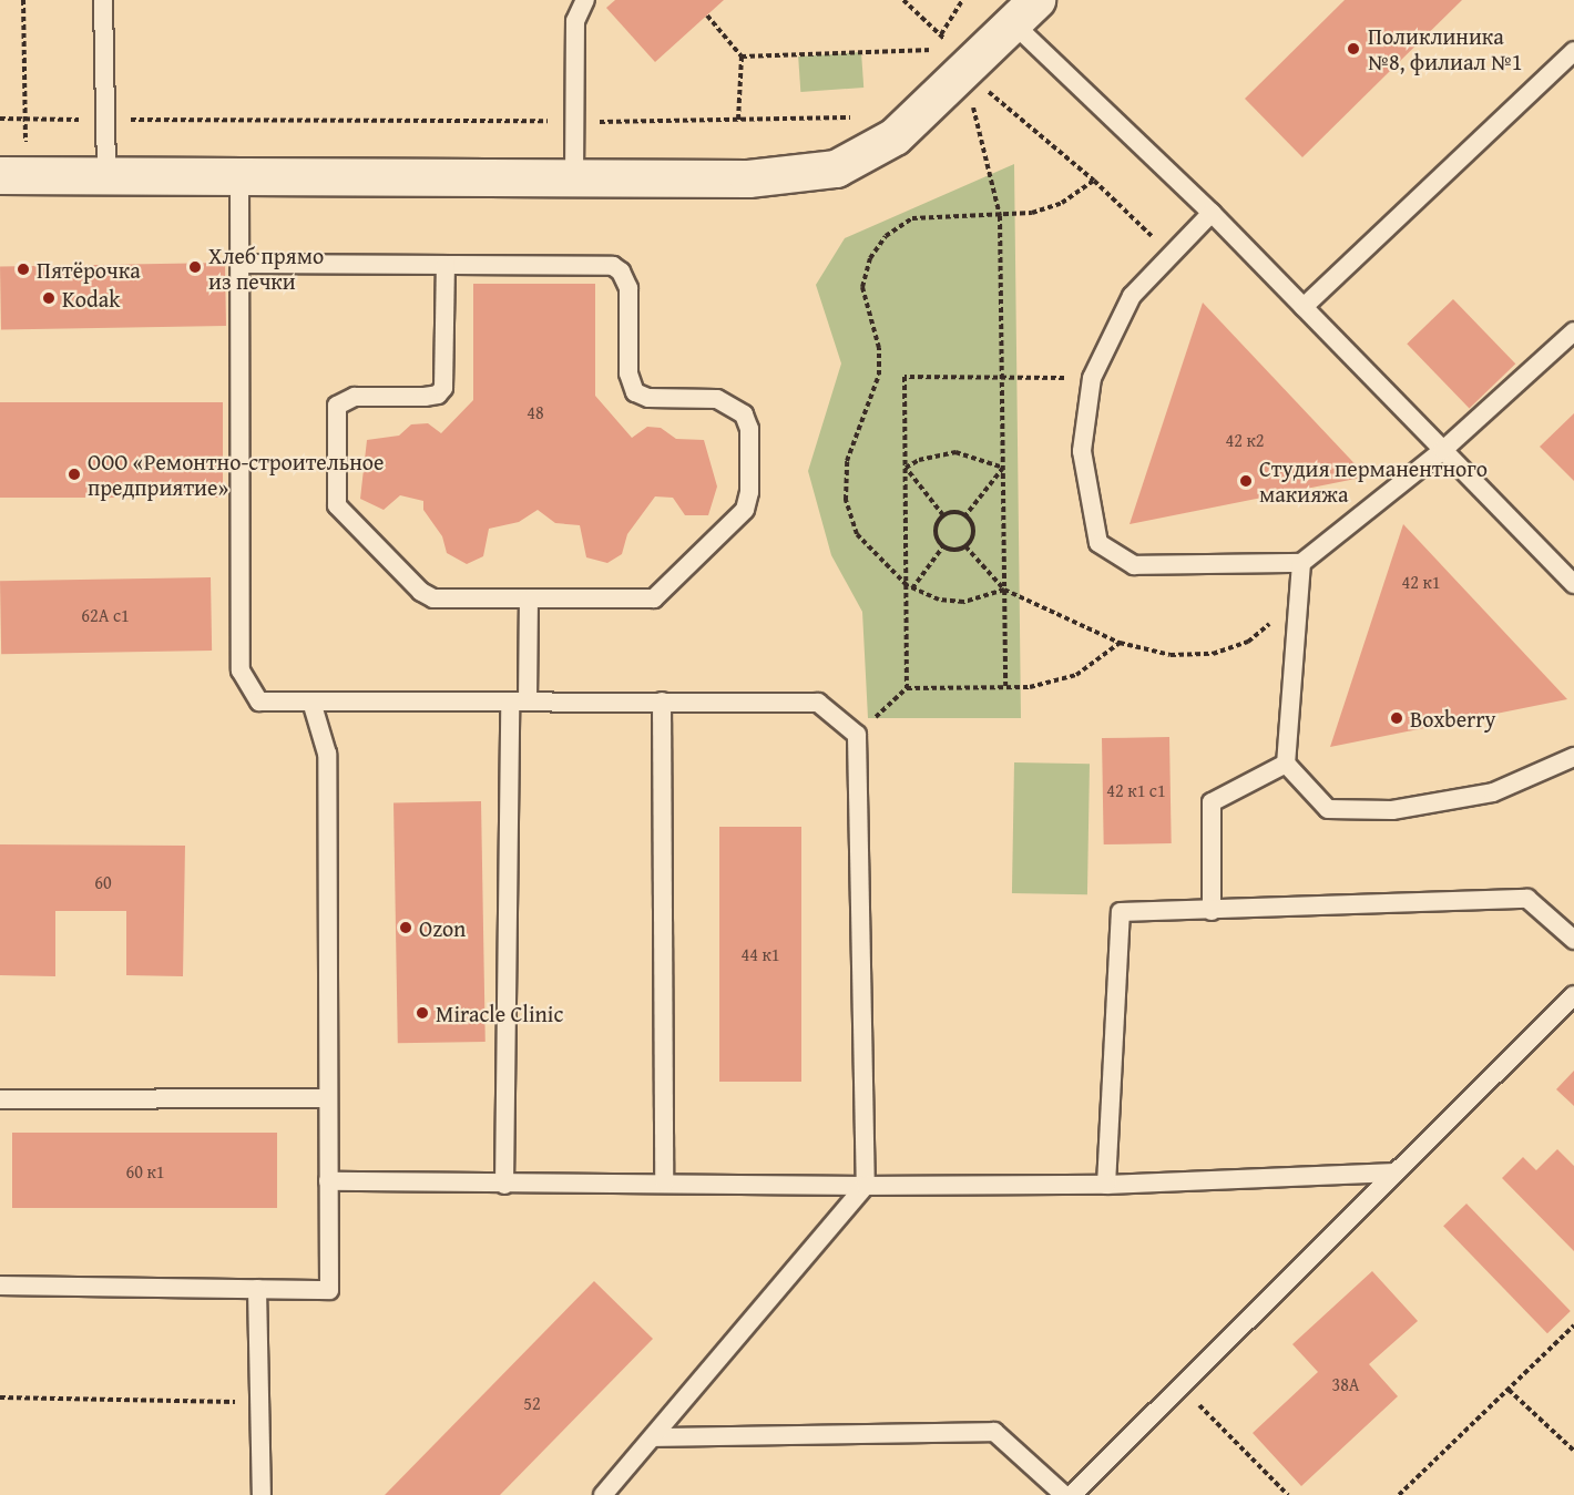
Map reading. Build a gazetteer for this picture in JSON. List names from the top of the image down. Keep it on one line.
{"places":["Поликлиника №8, филиал №1","Хлеб прямо из печки","Пятёрочка","Kodak","ООО «Ремонтно-строительное предприятие»","Студия перманентного макияжа","Boxberry","Ozon","Miracle Clinic"],"house_numbers":["48","42 к2","42 к1","62А с1","42 к1 с1","60","44 к1","60 к1","38А","52"]}
